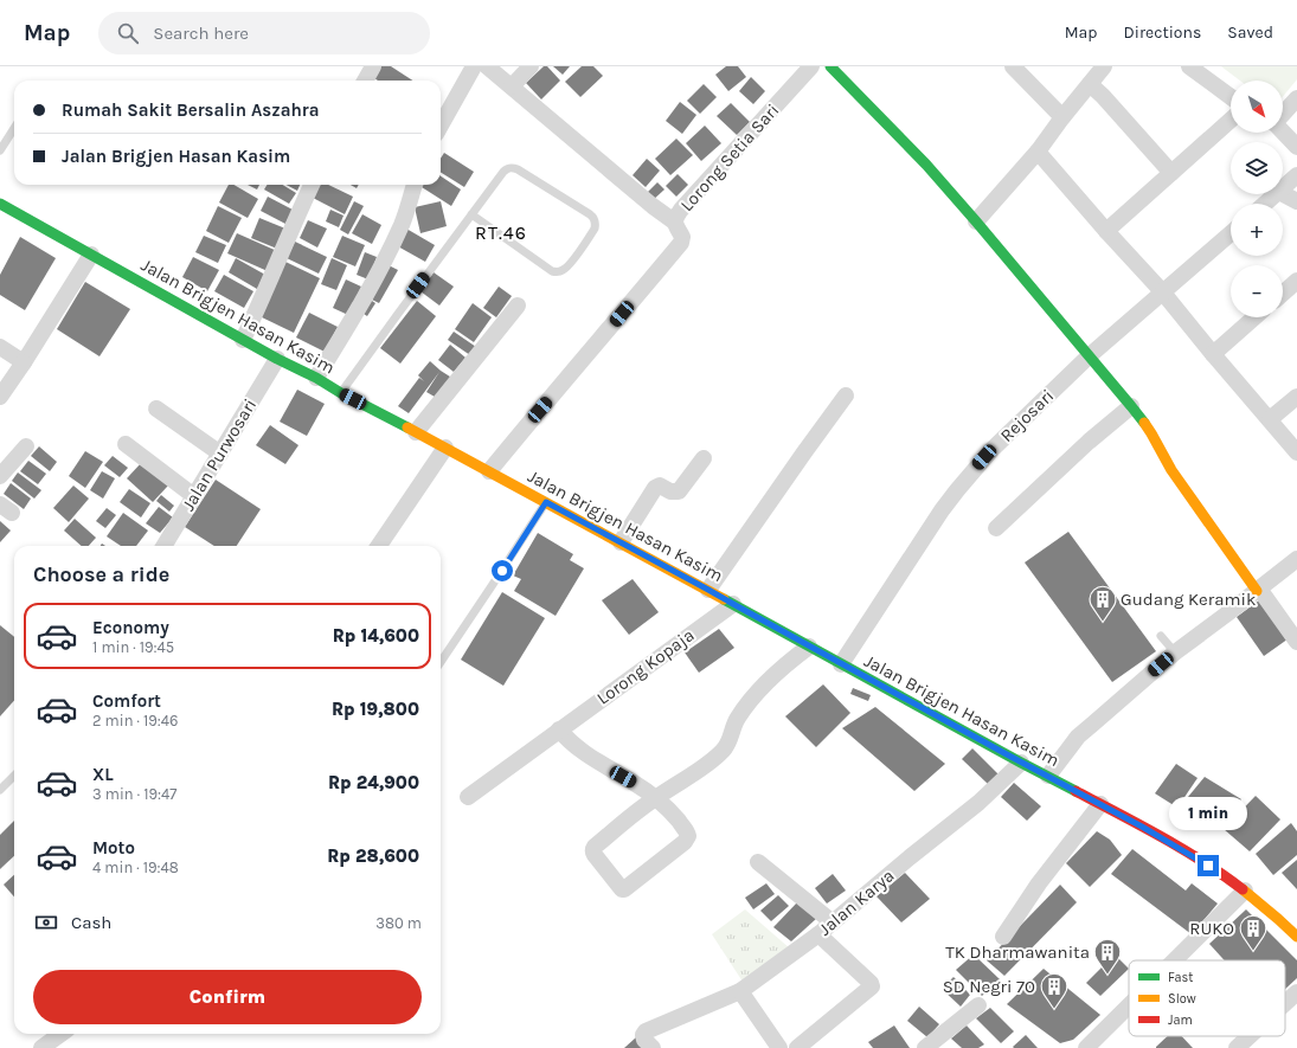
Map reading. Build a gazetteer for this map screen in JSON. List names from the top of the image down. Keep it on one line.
{"streets":{"street":["Lorong Setia Sari","Jalan Brigjen Hasan Kasim","Rejosari","Jalan Purwosari","Lorong Kopaja","Jalan Karya"]},"crossings":[["Lorong Setia Sari","Jalan Brigjen Hasan Kasim"],["Jalan Brigjen Hasan Kasim","Rejosari"],["Jalan Brigjen Hasan Kasim","Jalan Purwosari"],["Jalan Brigjen Hasan Kasim","Lorong Kopaja"],["Jalan Brigjen Hasan Kasim","Jalan Karya"]],"districts":["RT.46"],"places":{"building":["Gudang Keramik","RUKO","TK Dharmawanita","SD Negri 70"]},"legend":["Fast","Slow","Jam"],"north":"bottom right","page":{"header":"Map","search":"Search here","nav":["Map","Directions","Saved"],"map_buttons":["+","−"],"banner":["Rumah Sakit Bersalin Aszahra","Jalan Brigjen Hasan Kasim"],"heading":"Choose a ride","list":[{"name":"Economy","note":"1 min · 19:45","value":"Rp 14,600"},{"name":"Comfort","note":"2 min · 19:46","value":"Rp 19,800"},{"name":"XL","note":"3 min · 19:47","value":"Rp 24,900"},{"name":"Moto","note":"4 min · 19:48","value":"Rp 28,600"}],"bubble":"1 min","pay":["Cash","380 m"],"buttons":"Confirm"}}
